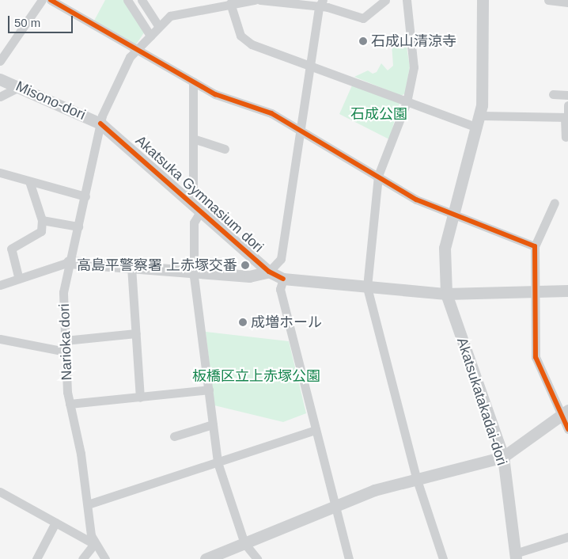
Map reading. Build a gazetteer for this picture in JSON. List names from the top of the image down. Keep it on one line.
{"streets":{"street":["Misono-dori","Akatsuka Gymnasium dori","Narioka dori","Akatsukatakadai-dori"]},"crossings":[["Misono-dori","Akatsuka Gymnasium dori"],["Misono-dori","Narioka dori"],["Akatsuka Gymnasium dori","Narioka dori"],["Akatsuka Gymnasium dori","Akatsukatakadai-dori"]],"parks":["石成公園","板橋区立上赤塚公園"],"places":["石成山清涼寺","高島平警察署 上赤塚交番","成増ホール"],"scale_bar":"50 m"}
